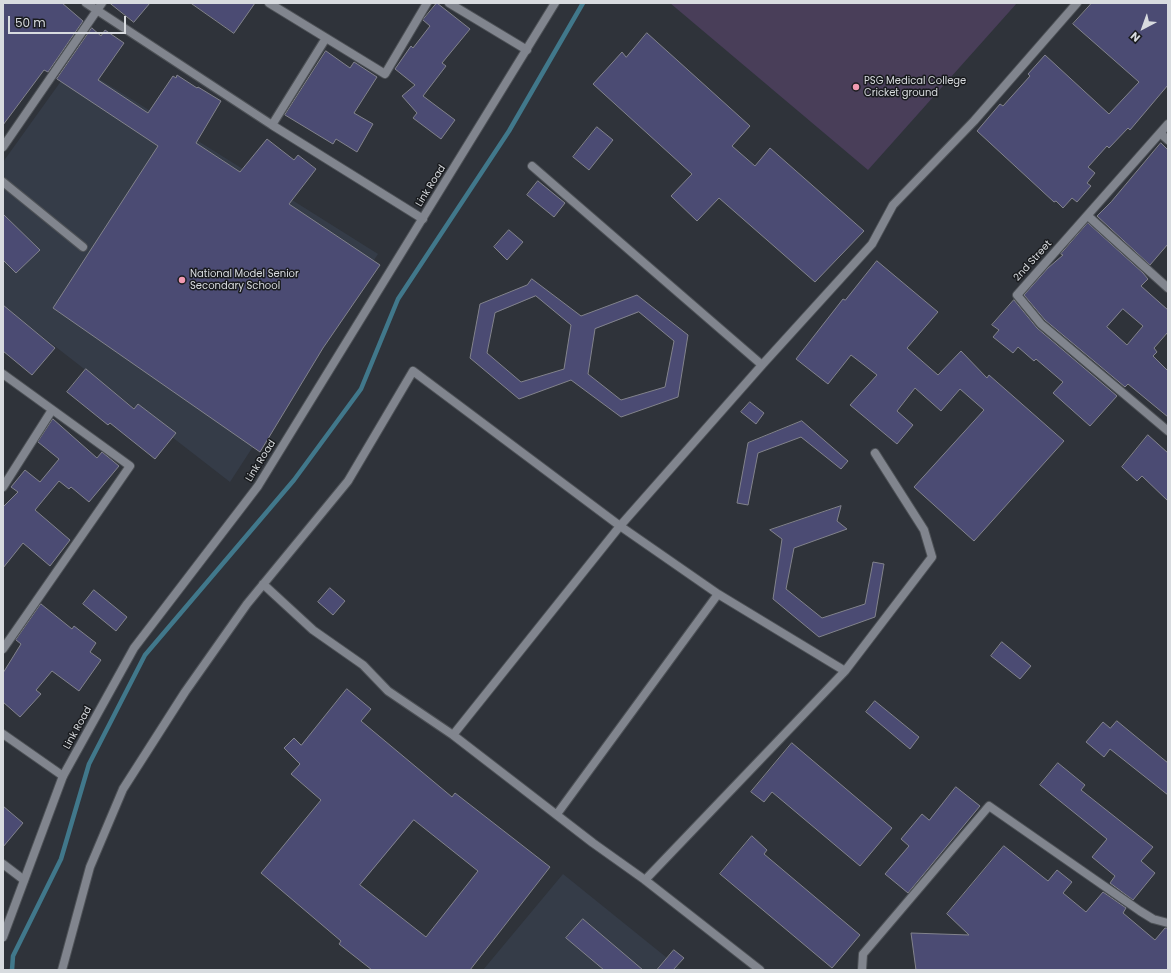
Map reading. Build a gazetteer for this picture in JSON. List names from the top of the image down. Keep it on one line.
{"streets":{"street":["Link Road","2nd Street"]},"places":["PSG Medical College Cricket ground","National Model Senior Secondary School"],"scale_bar":"50 m","north":"bottom left"}
